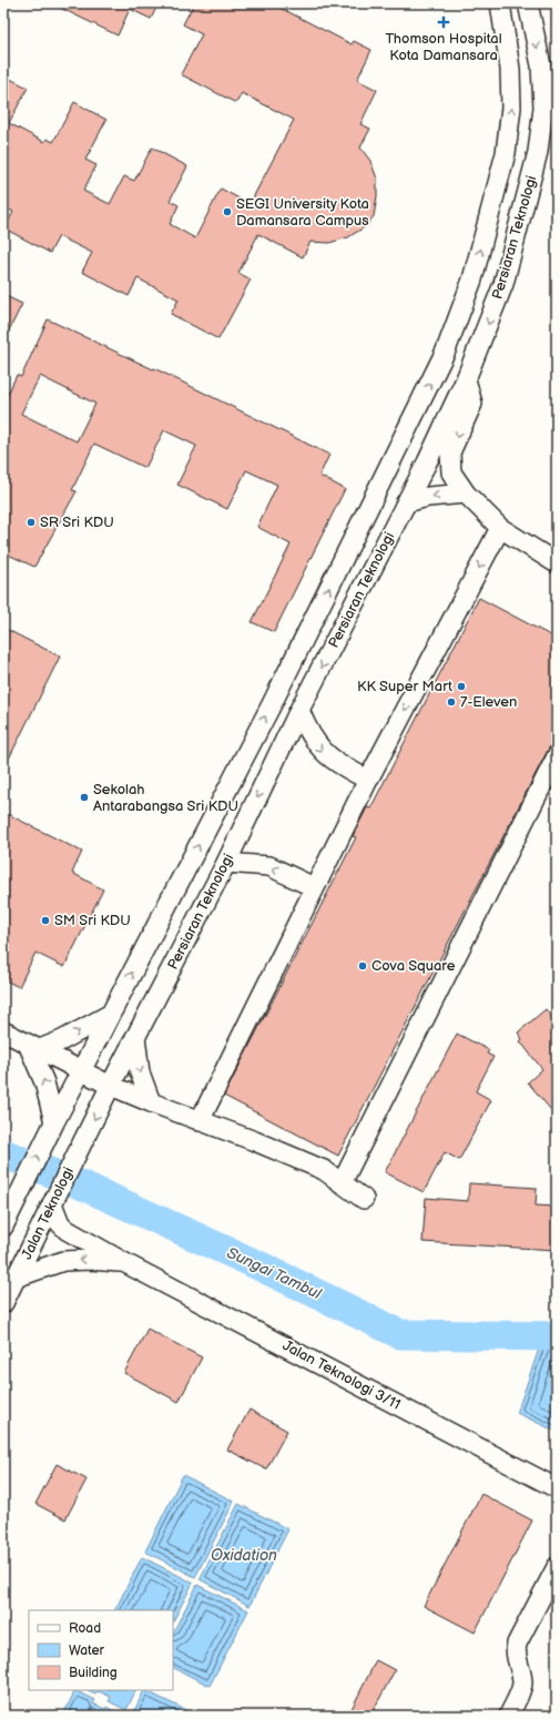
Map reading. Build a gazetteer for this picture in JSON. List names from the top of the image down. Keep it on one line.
{"streets":{"street":["Persiaran Teknologi","Jalan Teknologi","Jalan Teknologi 3/11"]},"crossings":[["Persiaran Teknologi","Jalan Teknologi"],["Jalan Teknologi","Jalan Teknologi 3/11"]],"water":["Sungai Tambul","Oxidation"],"places":{"health":["Thomson Hospital Kota Damansara"],"other":["SEGI University Kota Damansara Campus","SR Sri KDU","KK Super Mart","7-Eleven","Sekolah Antarabangsa Sri KDU","SM Sri KDU","Cova Square"]},"legend":["Road","Water","Building"]}
